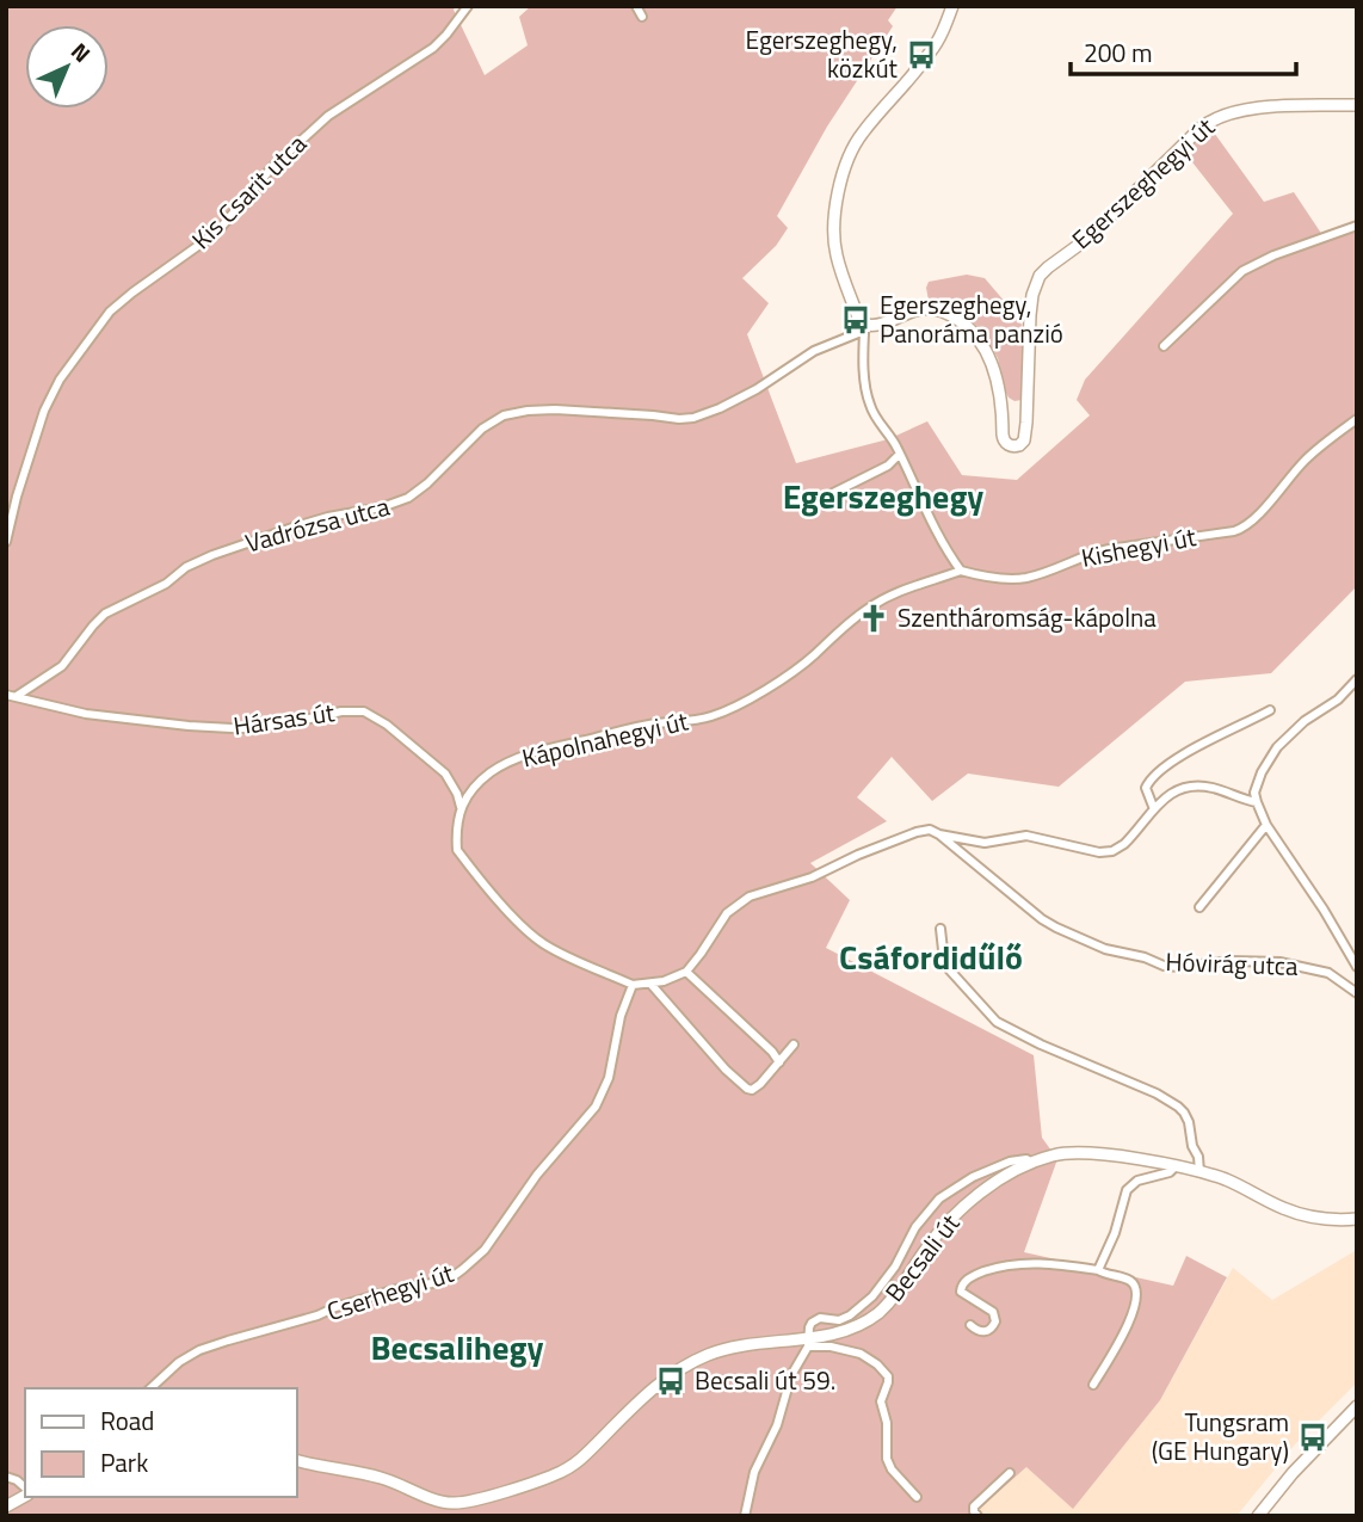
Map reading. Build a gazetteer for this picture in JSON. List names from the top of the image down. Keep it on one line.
{"streets":{"main road":["Egerszeghegyi út","Becsali út"],"street":["Kis Csarit utca","Vadrózsa utca","Kishegyi út","Hársas út","Kápolnahegyi út","Hóvirág utca","Cserhegyi út"]},"crossings":[["Egerszeghegyi út","Vadrózsa utca"],["Vadrózsa utca","Hársas út"],["Kishegyi út","Kápolnahegyi út"],["Hársas út","Kápolnahegyi út"]],"districts":["Egerszeghegy","Csáfordidűlő","Becsalihegy"],"places":{"bus stop":["Egerszeghegy, közkút","Egerszeghegy, Panoráma panzió","Becsali út 59.","Tungsram (GE Hungary)"],"church":["Szentháromság-kápolna"]},"legend":["Road","Park"],"scale_bar":"200 m","north":"top right"}
